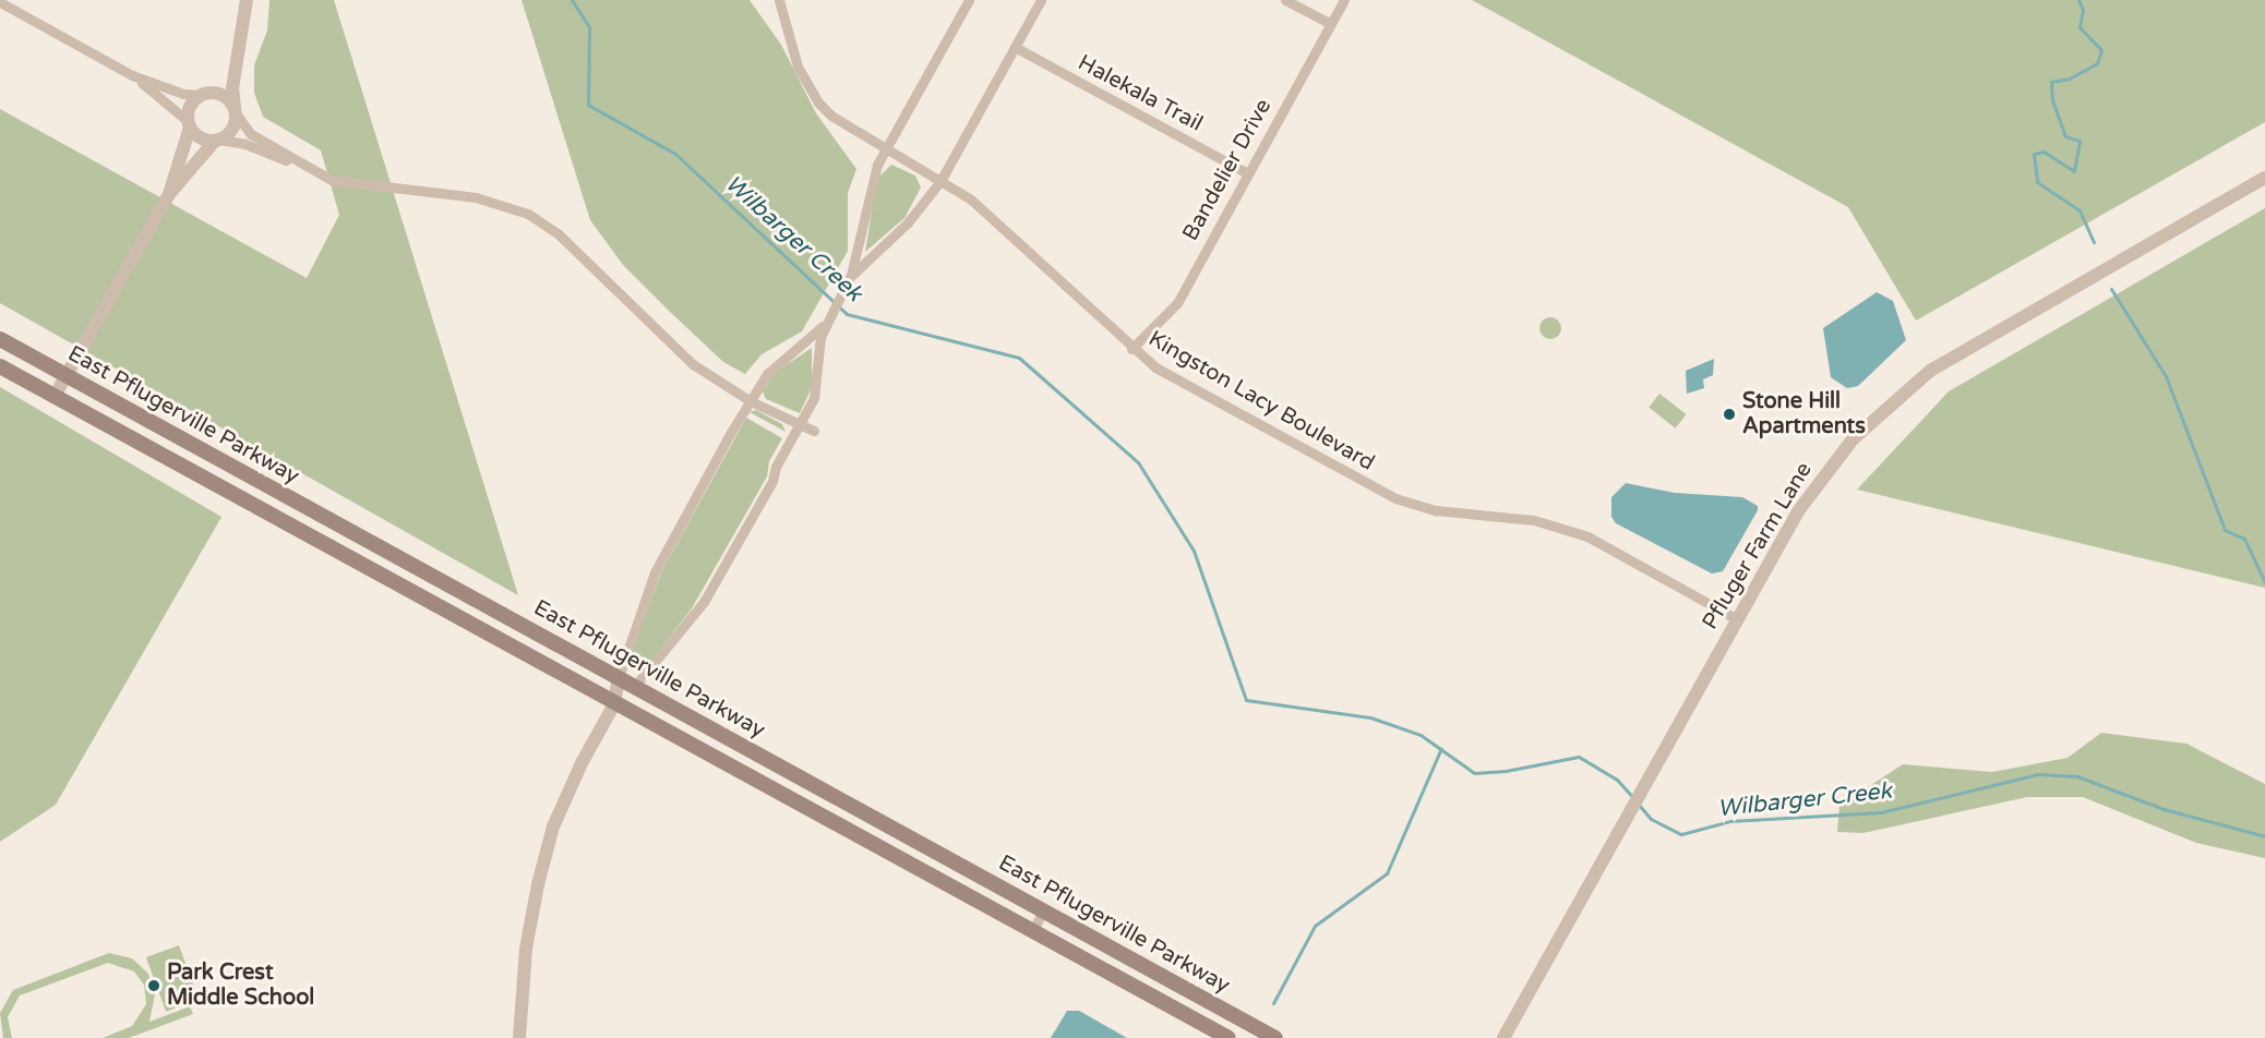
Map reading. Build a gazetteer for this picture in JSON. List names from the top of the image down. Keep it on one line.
{"streets":{"main road":["East Pflugerville Parkway"],"street":["Halekala Trail","Bandelier Drive","Kingston Lacy Boulevard","Pfluger Farm Lane"]},"crossings":[["Halekala Trail","Bandelier Drive"],["Bandelier Drive","Kingston Lacy Boulevard"],["Kingston Lacy Boulevard","Pfluger Farm Lane"]],"water":["Wilbarger Creek"],"places":["Stone Hill Apartments","Park Crest Middle School"]}
